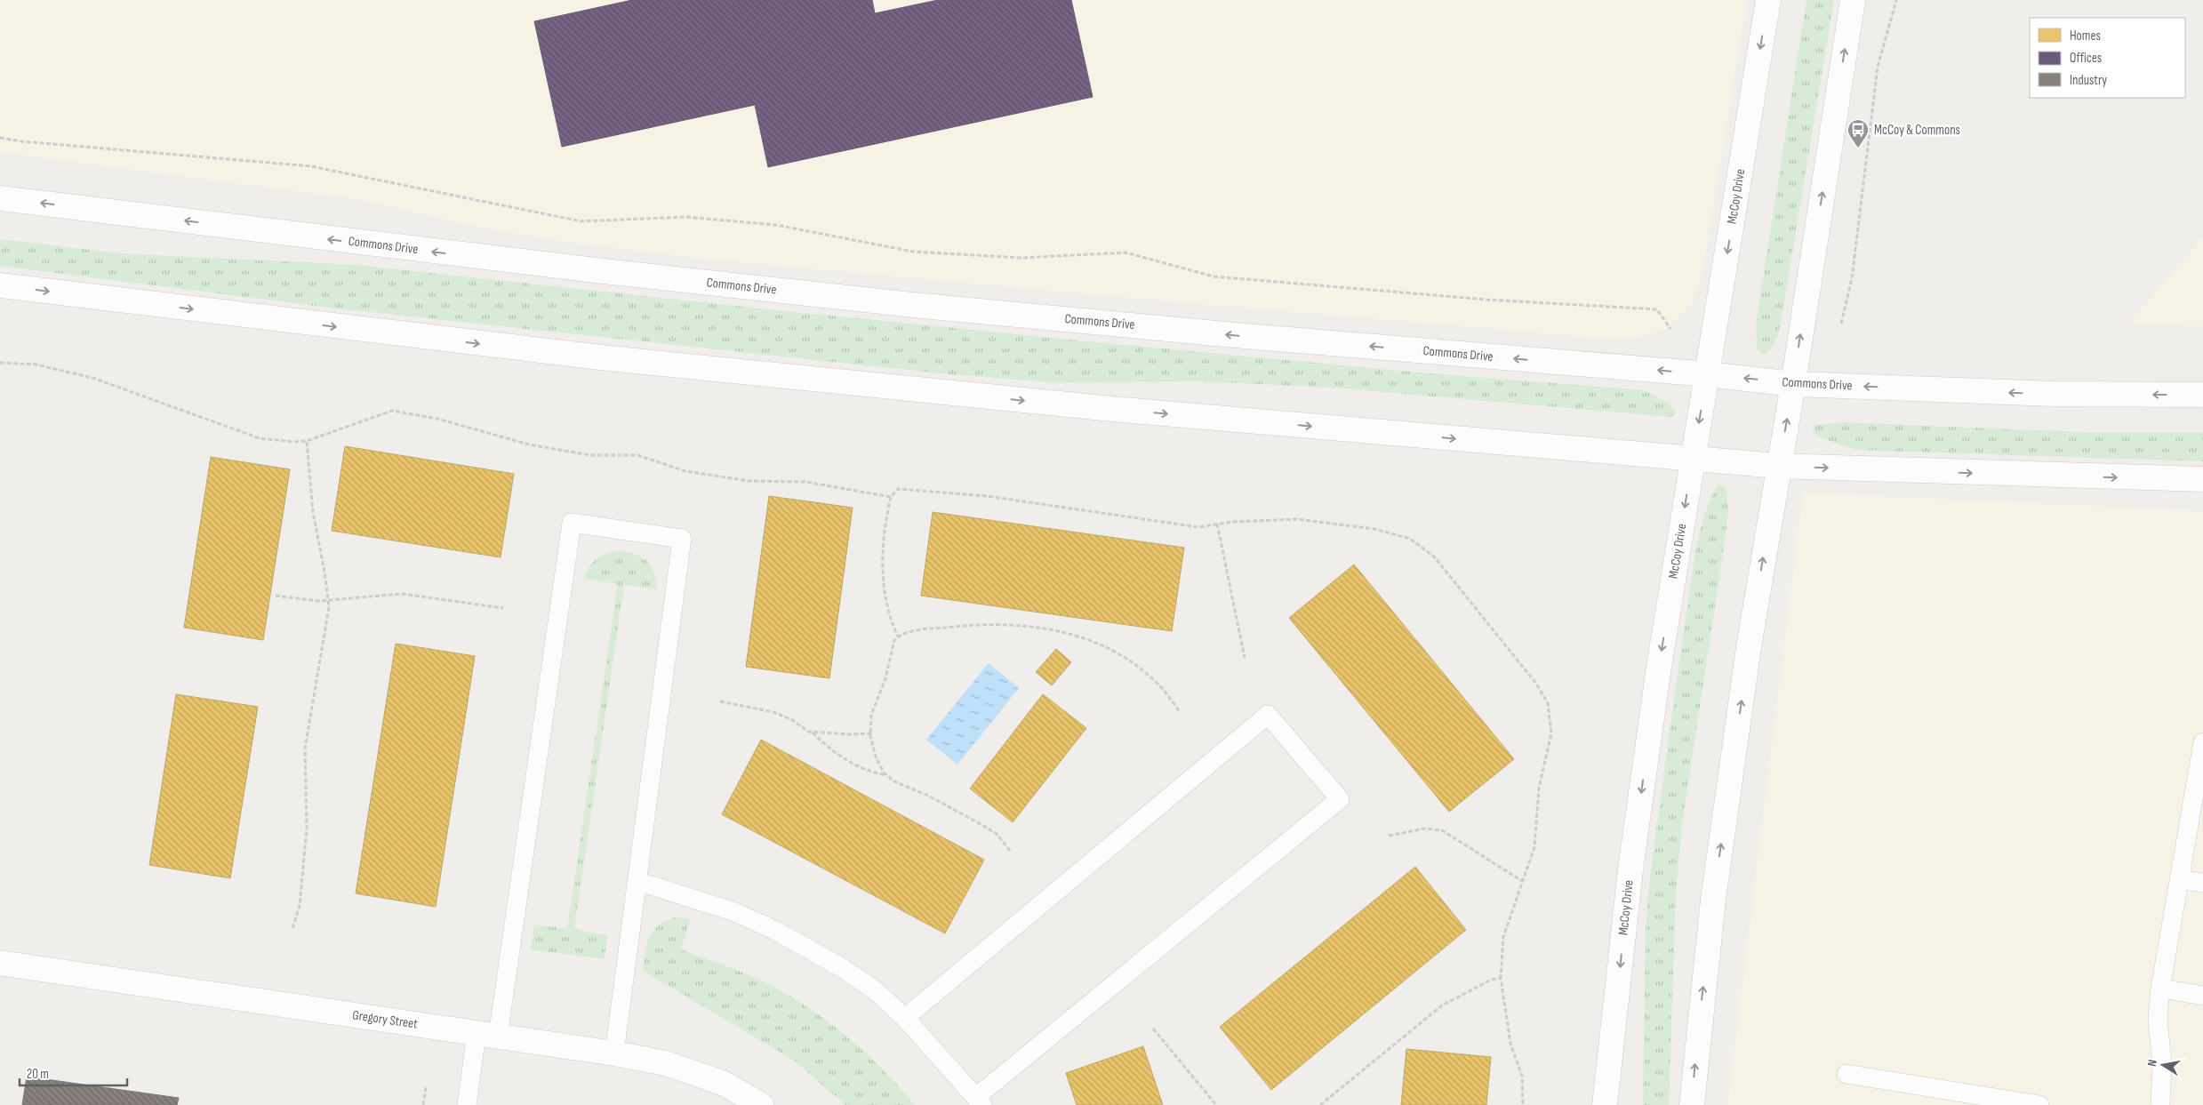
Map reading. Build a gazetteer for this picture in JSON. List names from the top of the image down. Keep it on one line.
{"streets":{"street":["McCoy Drive","Commons Drive","Gregory Street"]},"crossings":[["McCoy Drive","Commons Drive"]],"places":{"bus stop":["McCoy & Commons"]},"legend":["Homes","Offices","Industry"],"scale_bar":"20 m","north":"left"}
